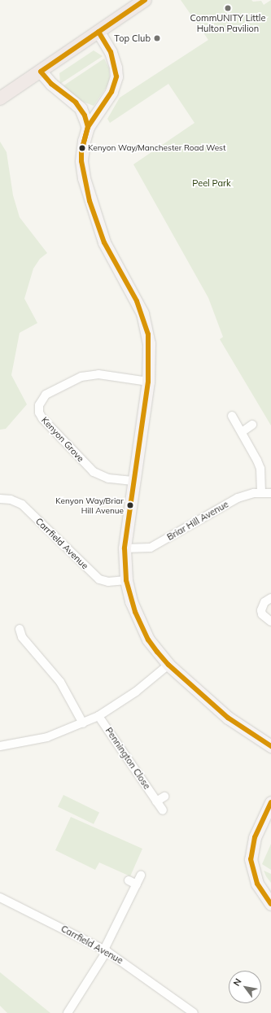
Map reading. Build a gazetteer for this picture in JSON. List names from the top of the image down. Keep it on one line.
{"streets":{"street":["Kenyon Grove","Briar Hill Avenue","Carrfield Avenue","Pennington Close"]},"parks":["Peel Park"],"places":["CommUNITY Little Hulton Pavilion","Top Club","Kenyon Way/Manchester Road West","Kenyon Way/Briar Hill Avenue"],"north":"top left"}
